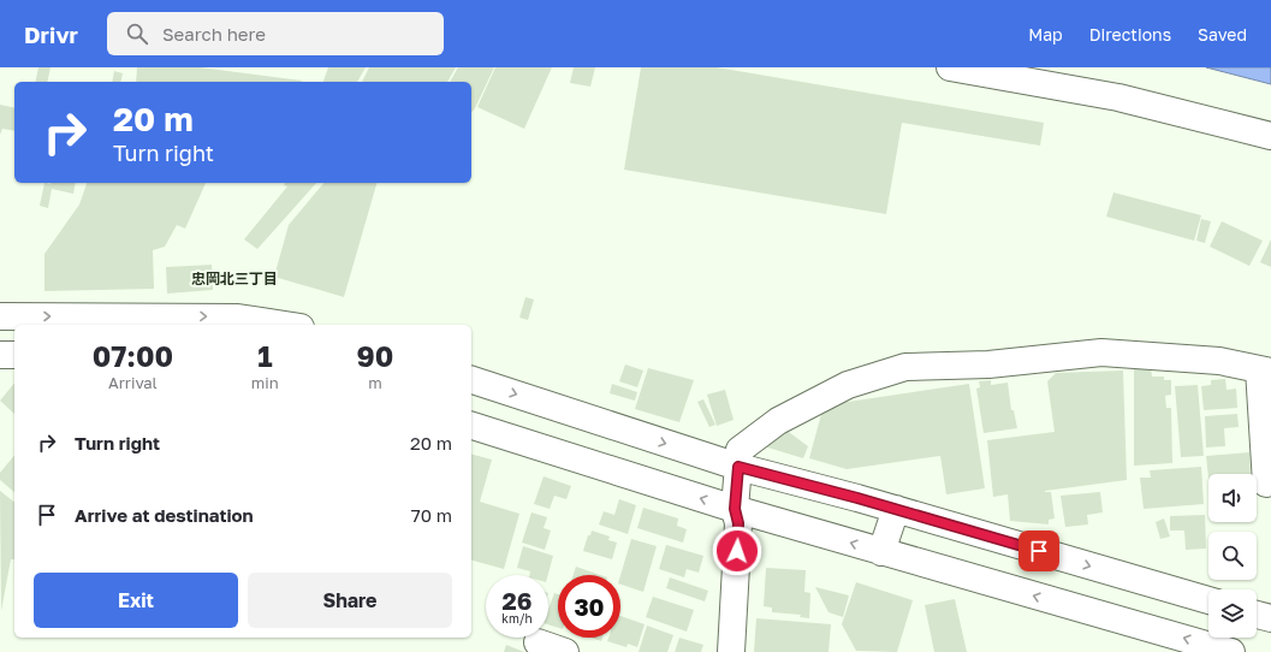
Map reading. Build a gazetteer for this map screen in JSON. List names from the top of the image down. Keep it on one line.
{"districts":["忠岡北三丁目"],"page":{"header":"Drivr","search":"Search here","nav":["Map","Directions","Saved"],"turn":["20 m","Turn right"],"eta":["07:00","Arrival","1","min","90","m"],"list":[{"name":"Turn right","value":"20 m"},{"name":"Arrive at destination","value":"70 m"}],"buttons":["Exit","Share"],"speed":"26 km/h","limit":"30"}}
